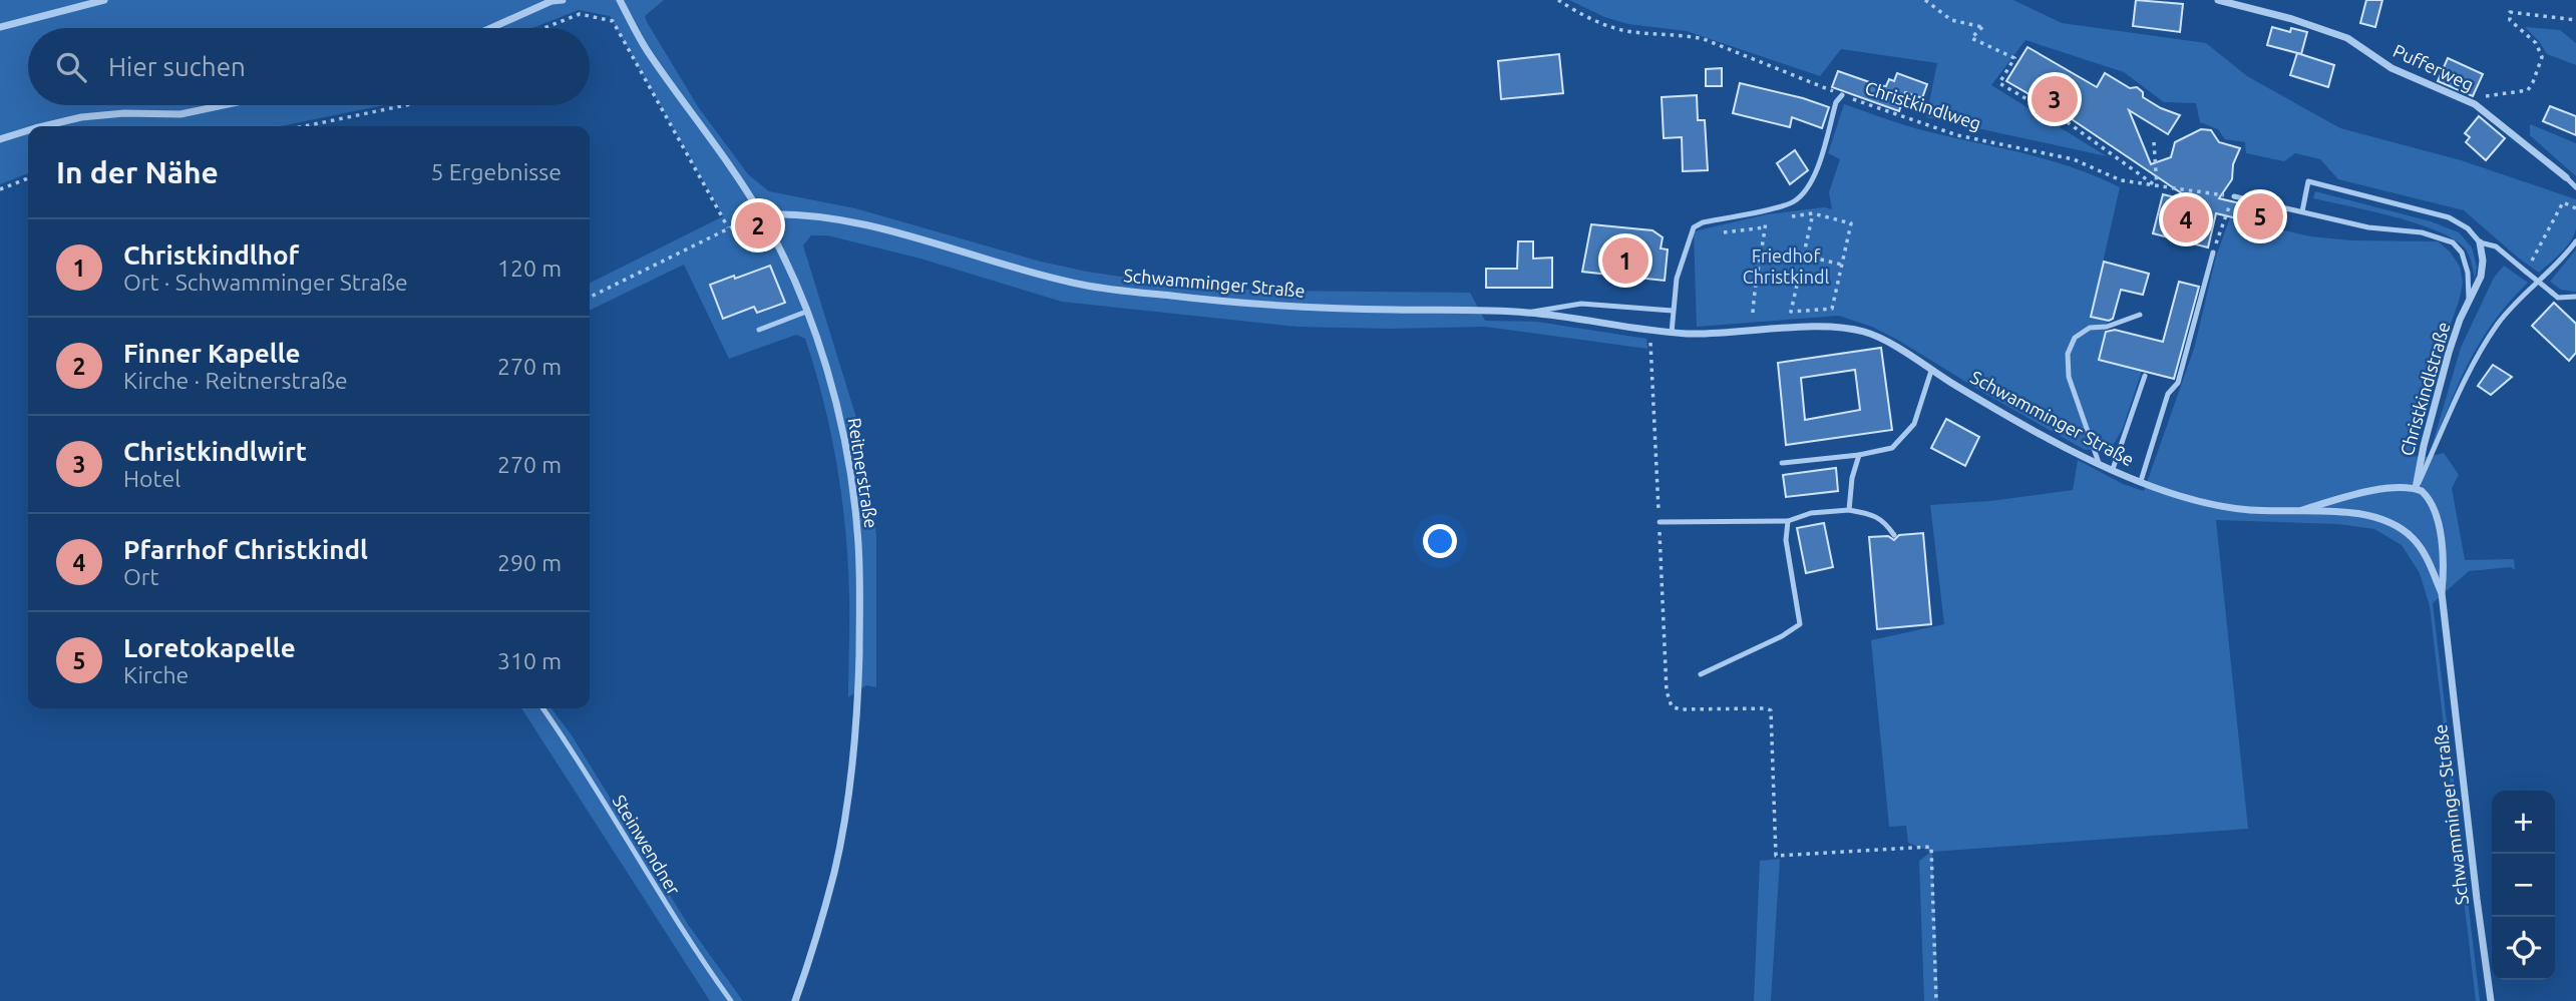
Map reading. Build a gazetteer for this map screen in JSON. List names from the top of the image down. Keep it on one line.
{"streets":{"street":["Pufferweg","Schwamminger Straße","Christkindlstraße","Reitnerstraße"],"lane":["Steinwendner"],"path":["Christkindlweg"]},"crossings":[["Schwamminger Straße","Reitnerstraße"]],"parks":["Friedhof Christkindl"],"page":{"search":"Hier suchen","pins":["3","5","4","2","1"],"heading":["In der Nähe","5 Ergebnisse"],"list":[{"mark":"1","name":"Christkindlhof","note":"Ort · Schwamminger Straße","value":"120 m"},{"mark":"2","name":"Finner Kapelle","note":"Kirche · Reitnerstraße","value":"270 m"},{"mark":"3","name":"Christkindlwirt","note":"Hotel","value":"270 m"},{"mark":"4","name":"Pfarrhof Christkindl","note":"Ort","value":"290 m"},{"mark":"5","name":"Loretokapelle","note":"Kirche","value":"310 m"}],"map_buttons":["+","−"]}}
